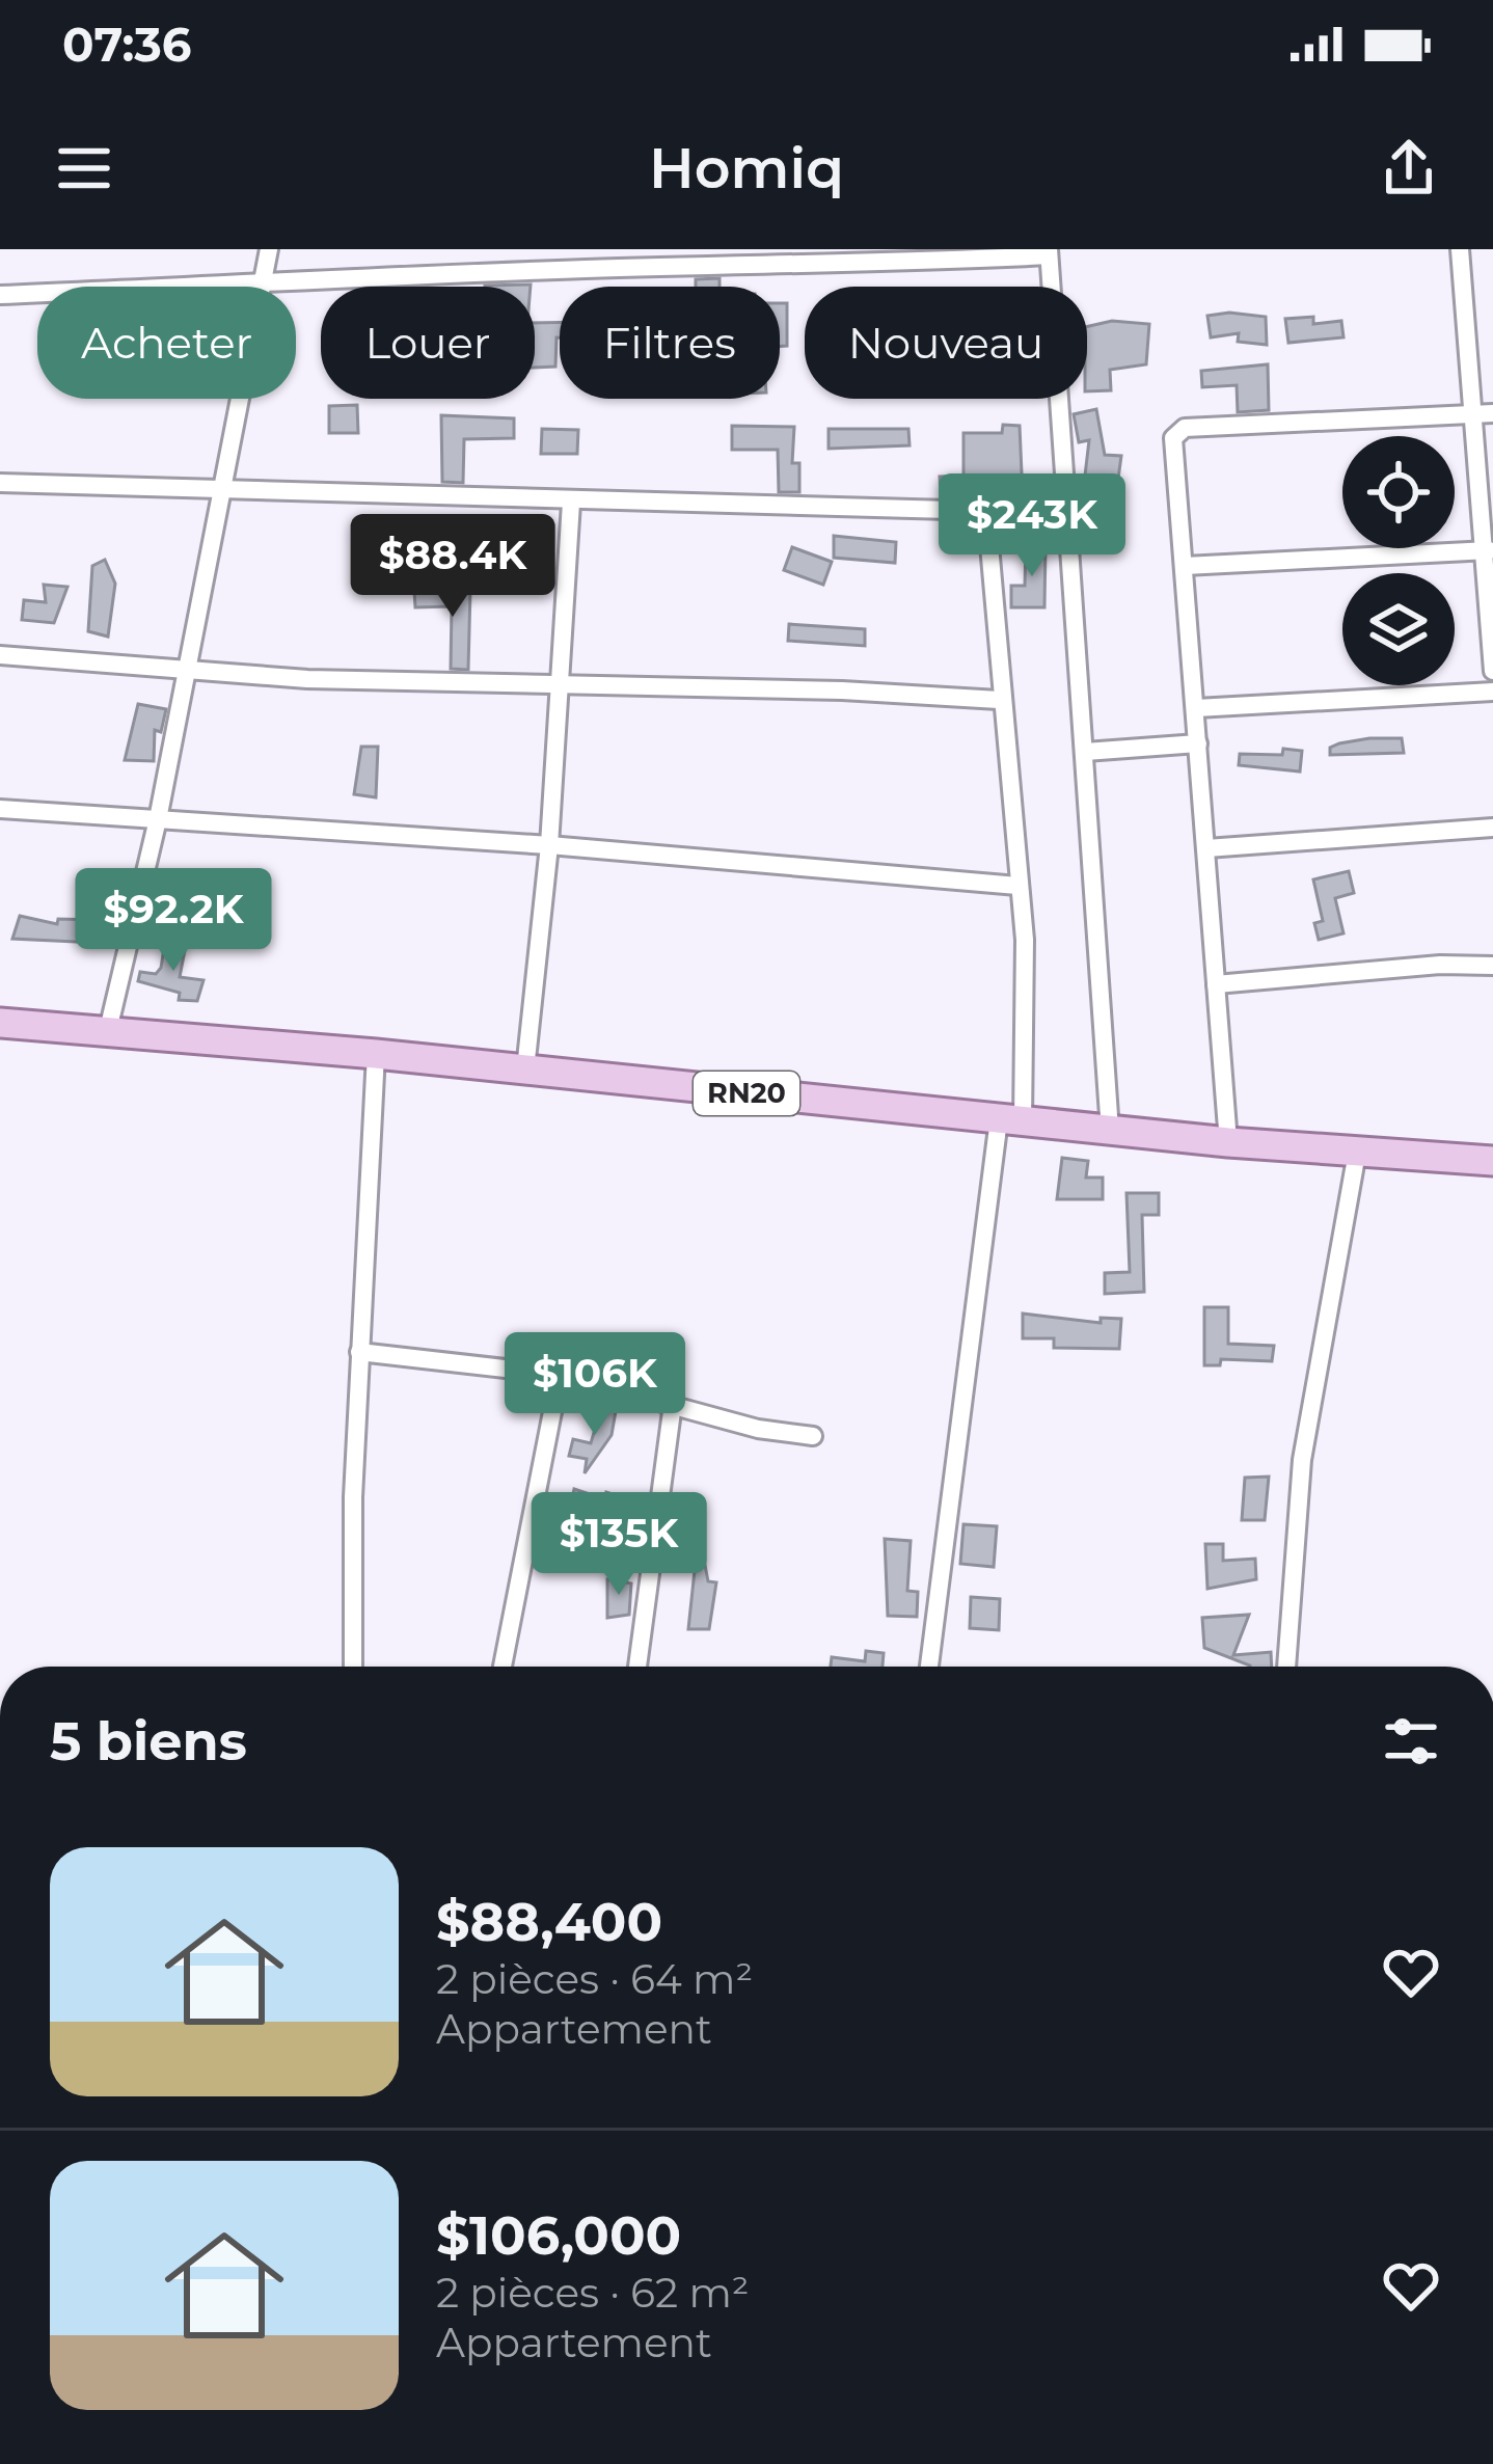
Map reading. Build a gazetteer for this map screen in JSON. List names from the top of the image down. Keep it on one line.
{"streets":{"main road":["RN20"]},"page":{"status":"07:36","header":"Homiq","chip":["Acheter","Louer","Filtres","Nouveau"],"price":["$243K","$88.4K","$92.2K","$106K","$135K"],"heading":"5 biens","list":[{"name":"$88,400","note":"2 pièces · 64 m² · Appartement"},{"name":"$106,000","note":"2 pièces · 62 m² · Appartement"}]}}
